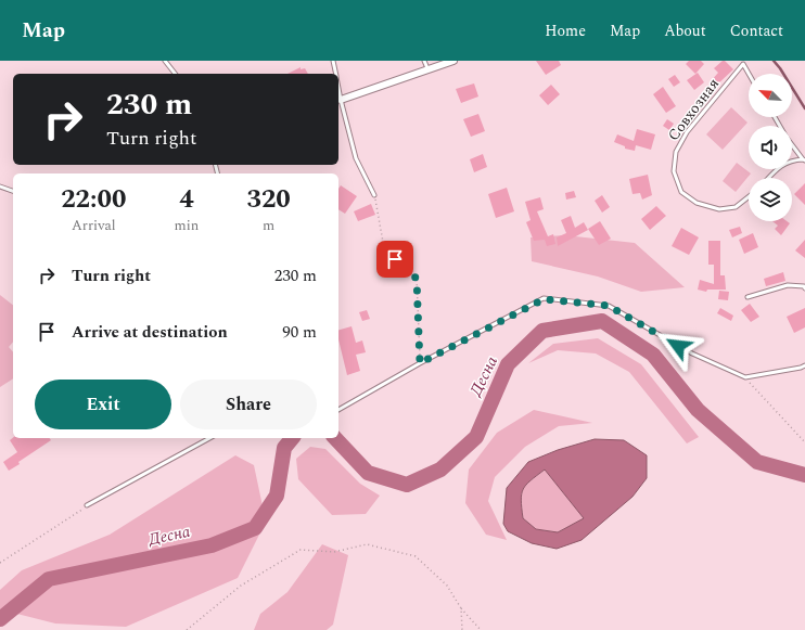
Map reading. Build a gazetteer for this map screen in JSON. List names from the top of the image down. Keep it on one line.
{"streets":{"lane":["Совхозная"]},"water":["Десна"],"north":"top left","page":{"header":"Map","nav":["Home","Map","About","Contact"],"turn":["230 m","Turn right"],"eta":["22:00","Arrival","4","min","320","m"],"list":[{"name":"Turn right","value":"230 m"},{"name":"Arrive at destination","value":"90 m"}],"buttons":["Exit","Share"]}}
